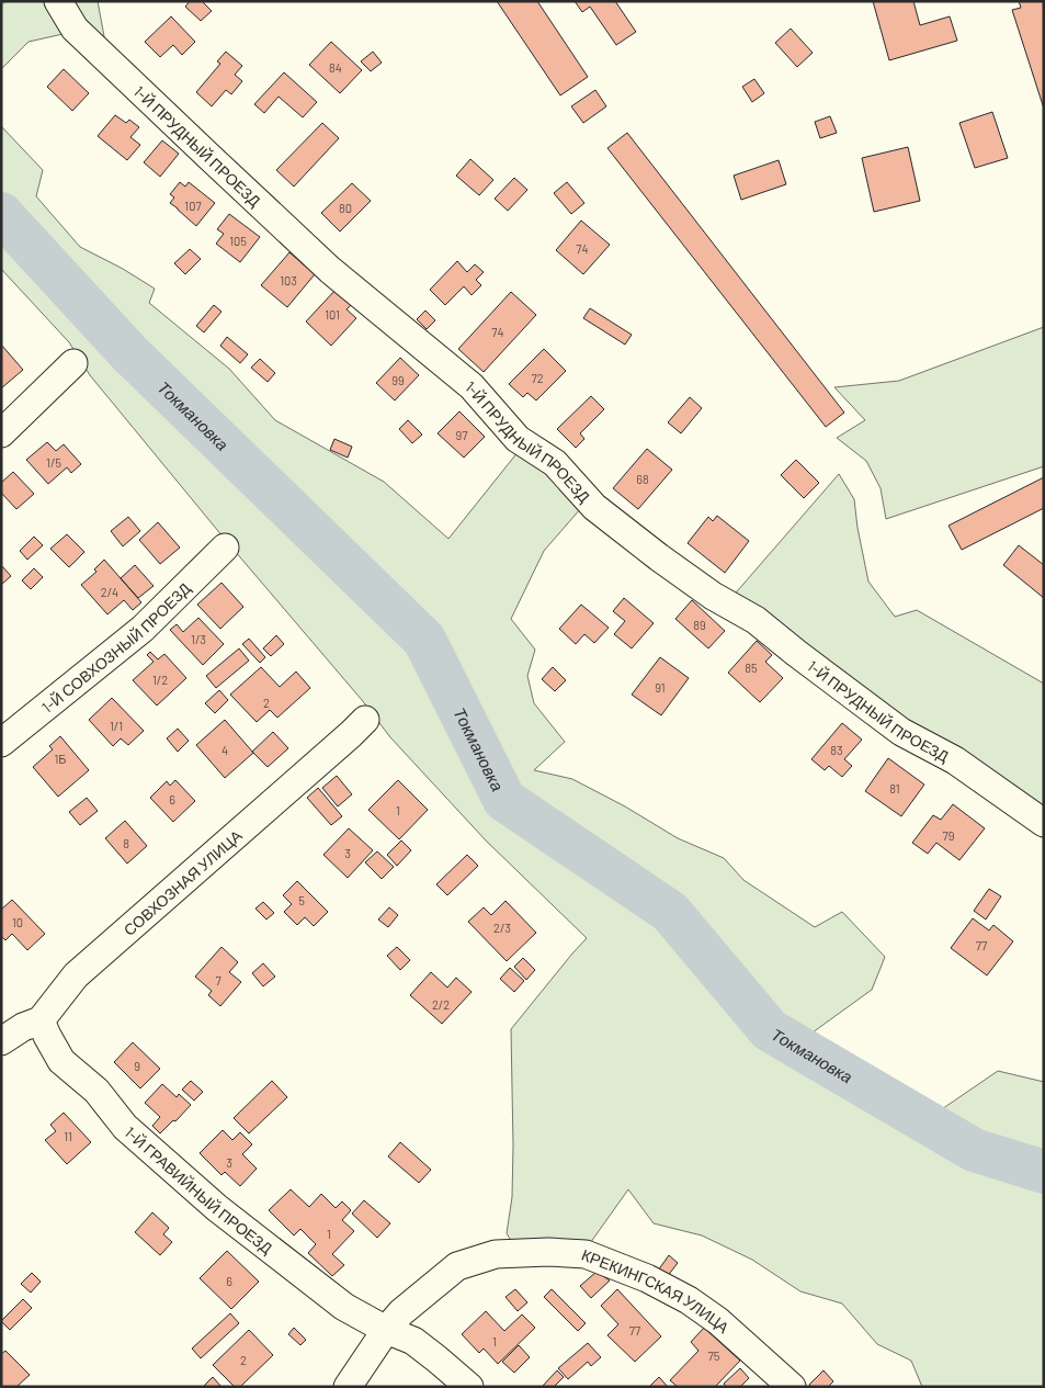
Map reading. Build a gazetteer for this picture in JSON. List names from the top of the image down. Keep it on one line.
{"streets":{"street":["1-Й ПРУДНЫЙ ПРОЕЗД","1-Й СОВХОЗНЫЙ ПРОЕЗД","СОВХОЗНАЯ УЛИЦА","1-Й ГРАВИЙНЫЙ ПРОЕЗД","КРЕКИНГСКАЯ УЛИЦА"]},"crossings":[["СОВХОЗНАЯ УЛИЦА","1-Й ГРАВИЙНЫЙ ПРОЕЗД"],["1-Й ГРАВИЙНЫЙ ПРОЕЗД","КРЕКИНГСКАЯ УЛИЦА"]],"water":["Токмановка"],"house_numbers":["84","107","80","105","74","103","101","74","72","99","97","1/5","68","2/4","89","1/3","85","1/2","91","2","1/1","4","83","1Б","81","6","1","79","8","3","5","10","2/3","77","7","2/2","9","11","3","1","6","77","1","75","2"]}
